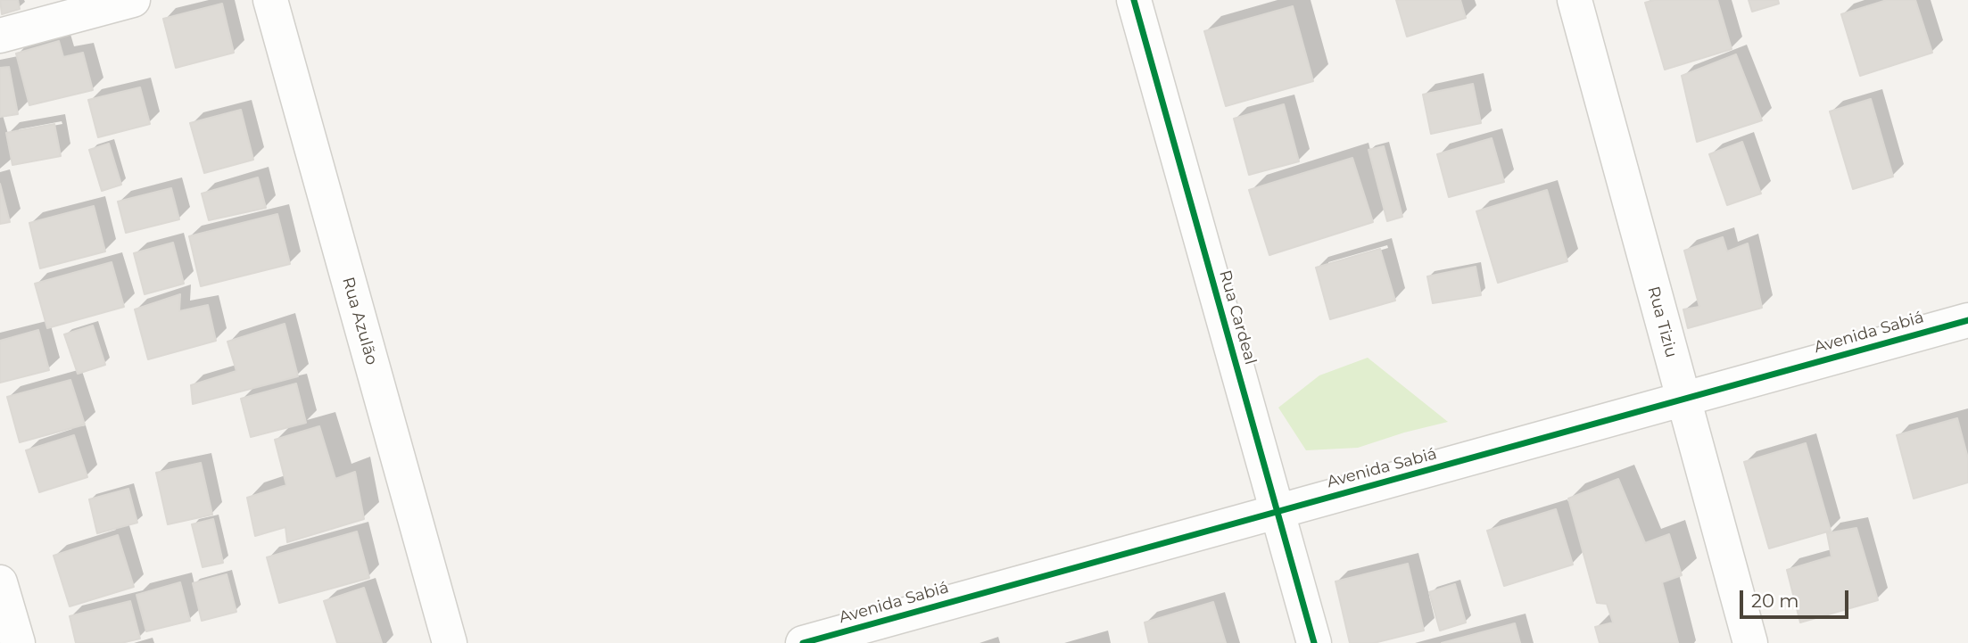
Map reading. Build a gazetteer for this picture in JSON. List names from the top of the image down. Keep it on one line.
{"streets":{"street":["Rua Cardeal","Rua Azulão","Rua Tiziu","Avenida Sabiá"]},"crossings":[["Rua Cardeal","Avenida Sabiá"],["Rua Tiziu","Avenida Sabiá"]],"scale_bar":"20 m"}
